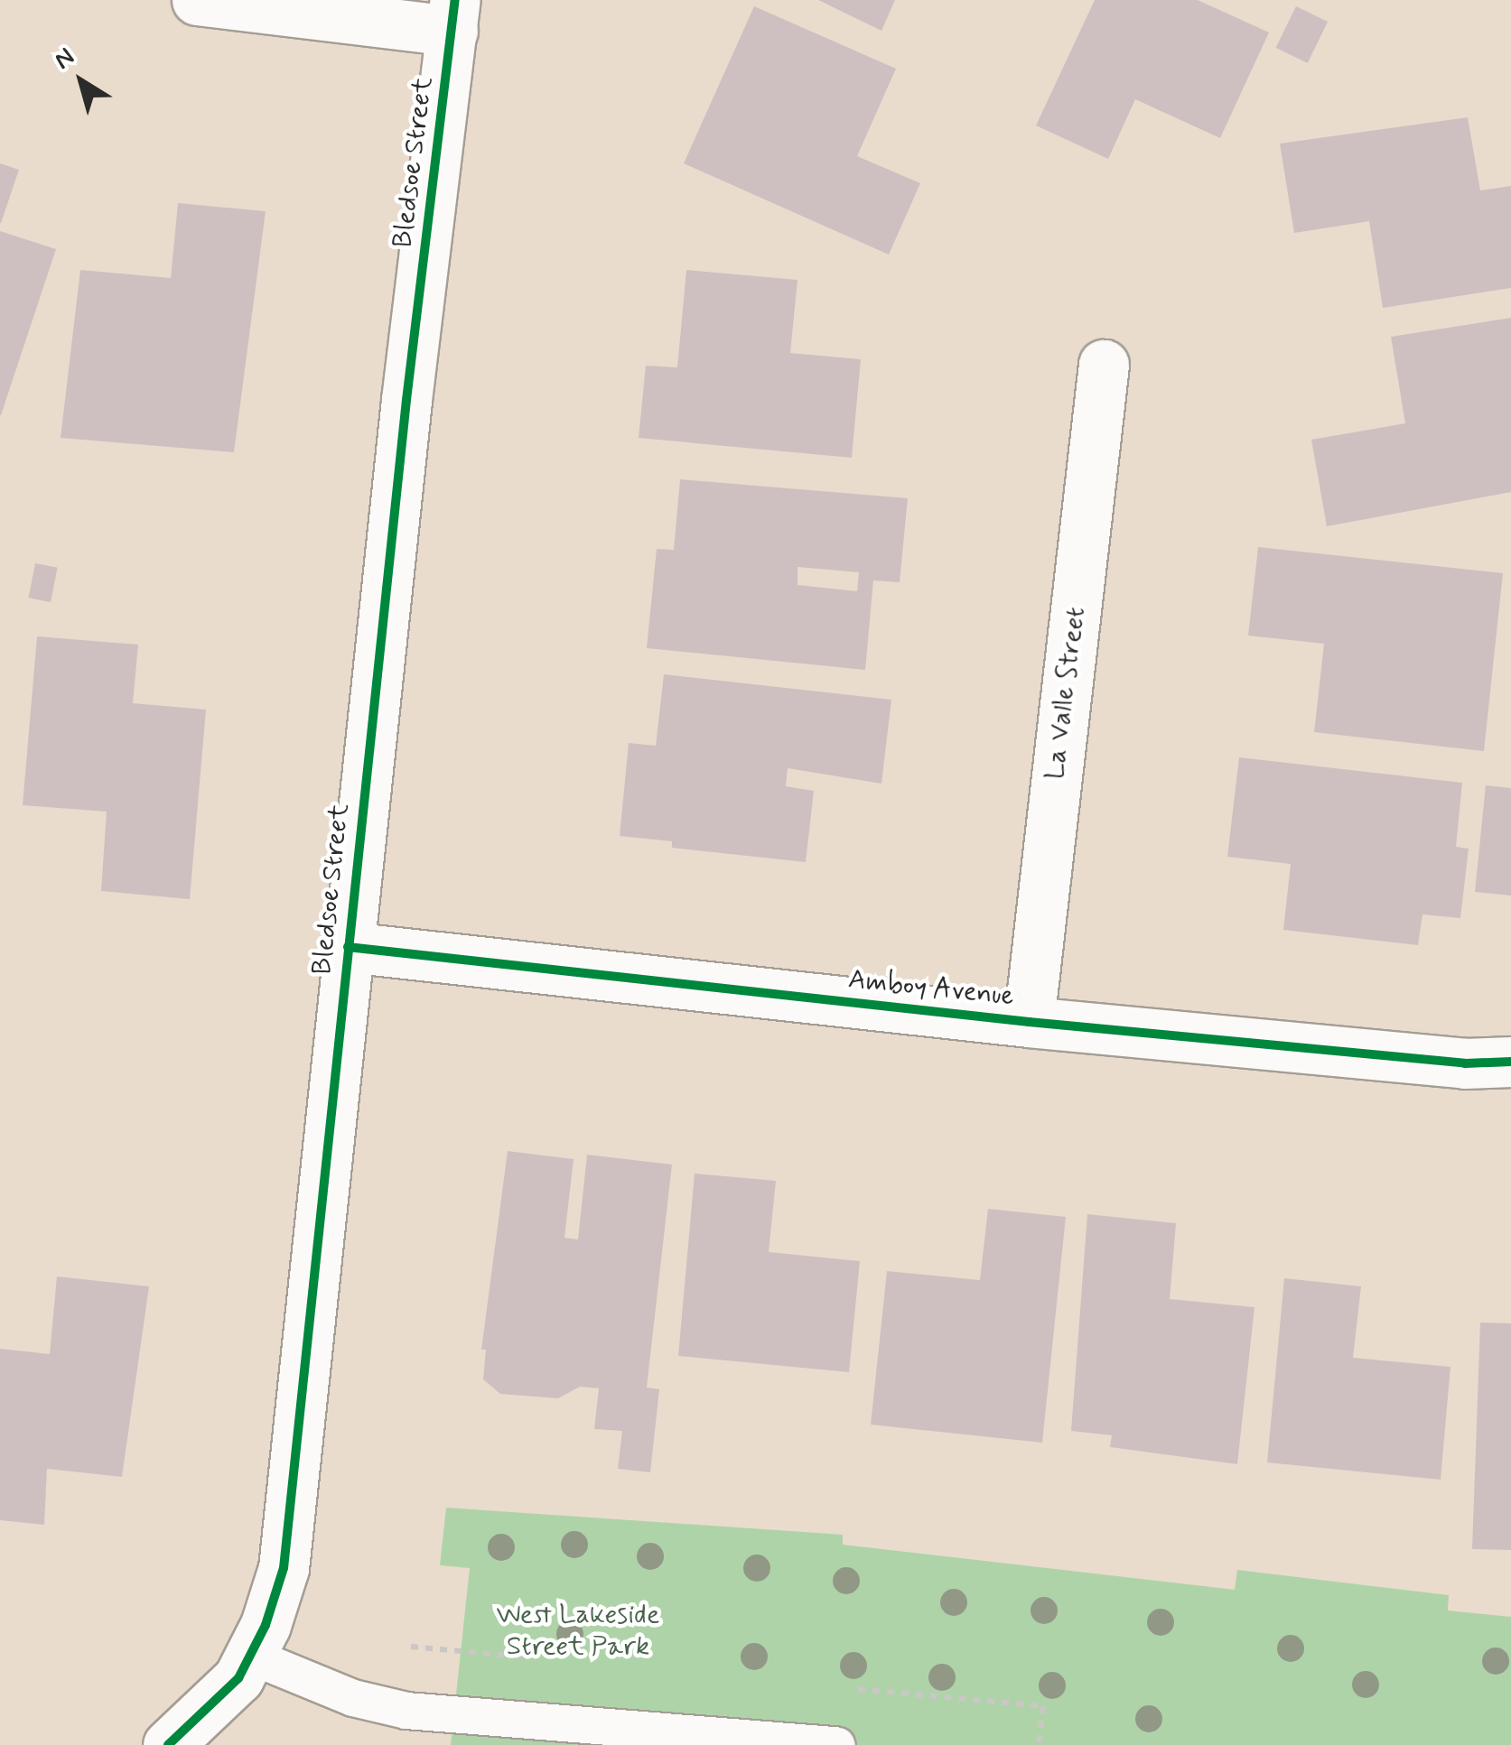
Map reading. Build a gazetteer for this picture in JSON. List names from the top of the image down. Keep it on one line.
{"streets":{"street":["Bledsoe Street","La Valle Street","Amboy Avenue"]},"crossings":[["Bledsoe Street","Amboy Avenue"],["La Valle Street","Amboy Avenue"]],"parks":["West Lakeside Street Park"],"north":"top left"}
